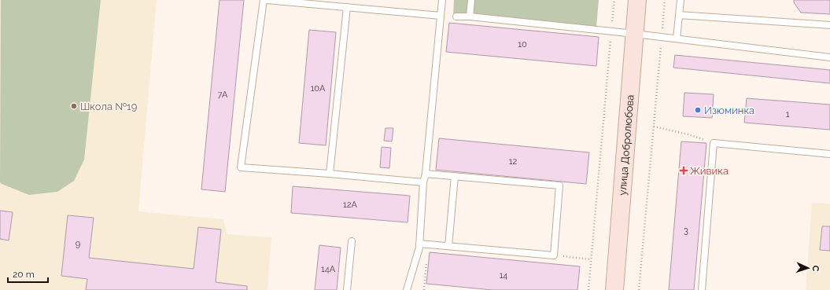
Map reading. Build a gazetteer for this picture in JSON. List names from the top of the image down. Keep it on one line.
{"streets":{"street":["улица Добролюбова"]},"places":{"other":["Школа №19","Изюминка"],"health":["Живика"]},"house_numbers":["10","10А","7А","1","12","12А","3","9","14А","14"],"scale_bar":"20 m","north":"right"}
